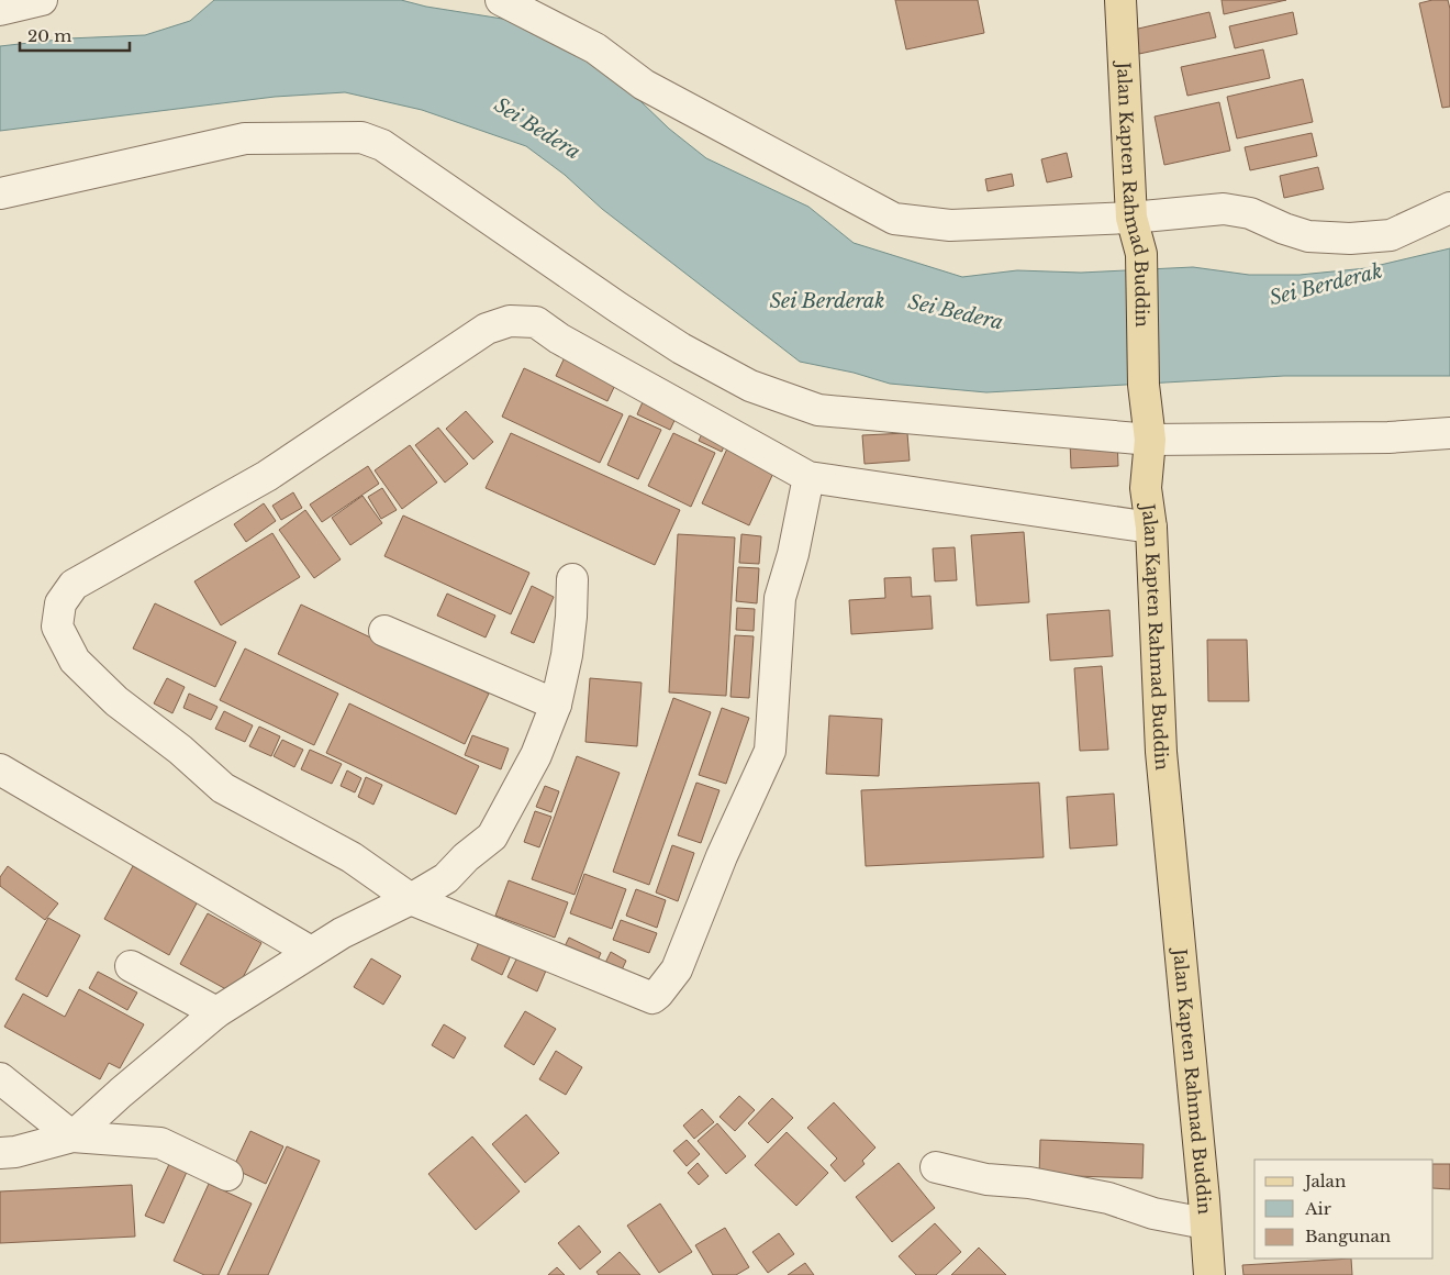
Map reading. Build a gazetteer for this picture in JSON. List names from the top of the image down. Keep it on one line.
{"streets":{"main road":["Jalan Kapten Rahmad Buddin"]},"water":["Sei Bedera","Sei Berderak"],"legend":["Jalan","Air","Bangunan"],"scale_bar":"20 m"}
